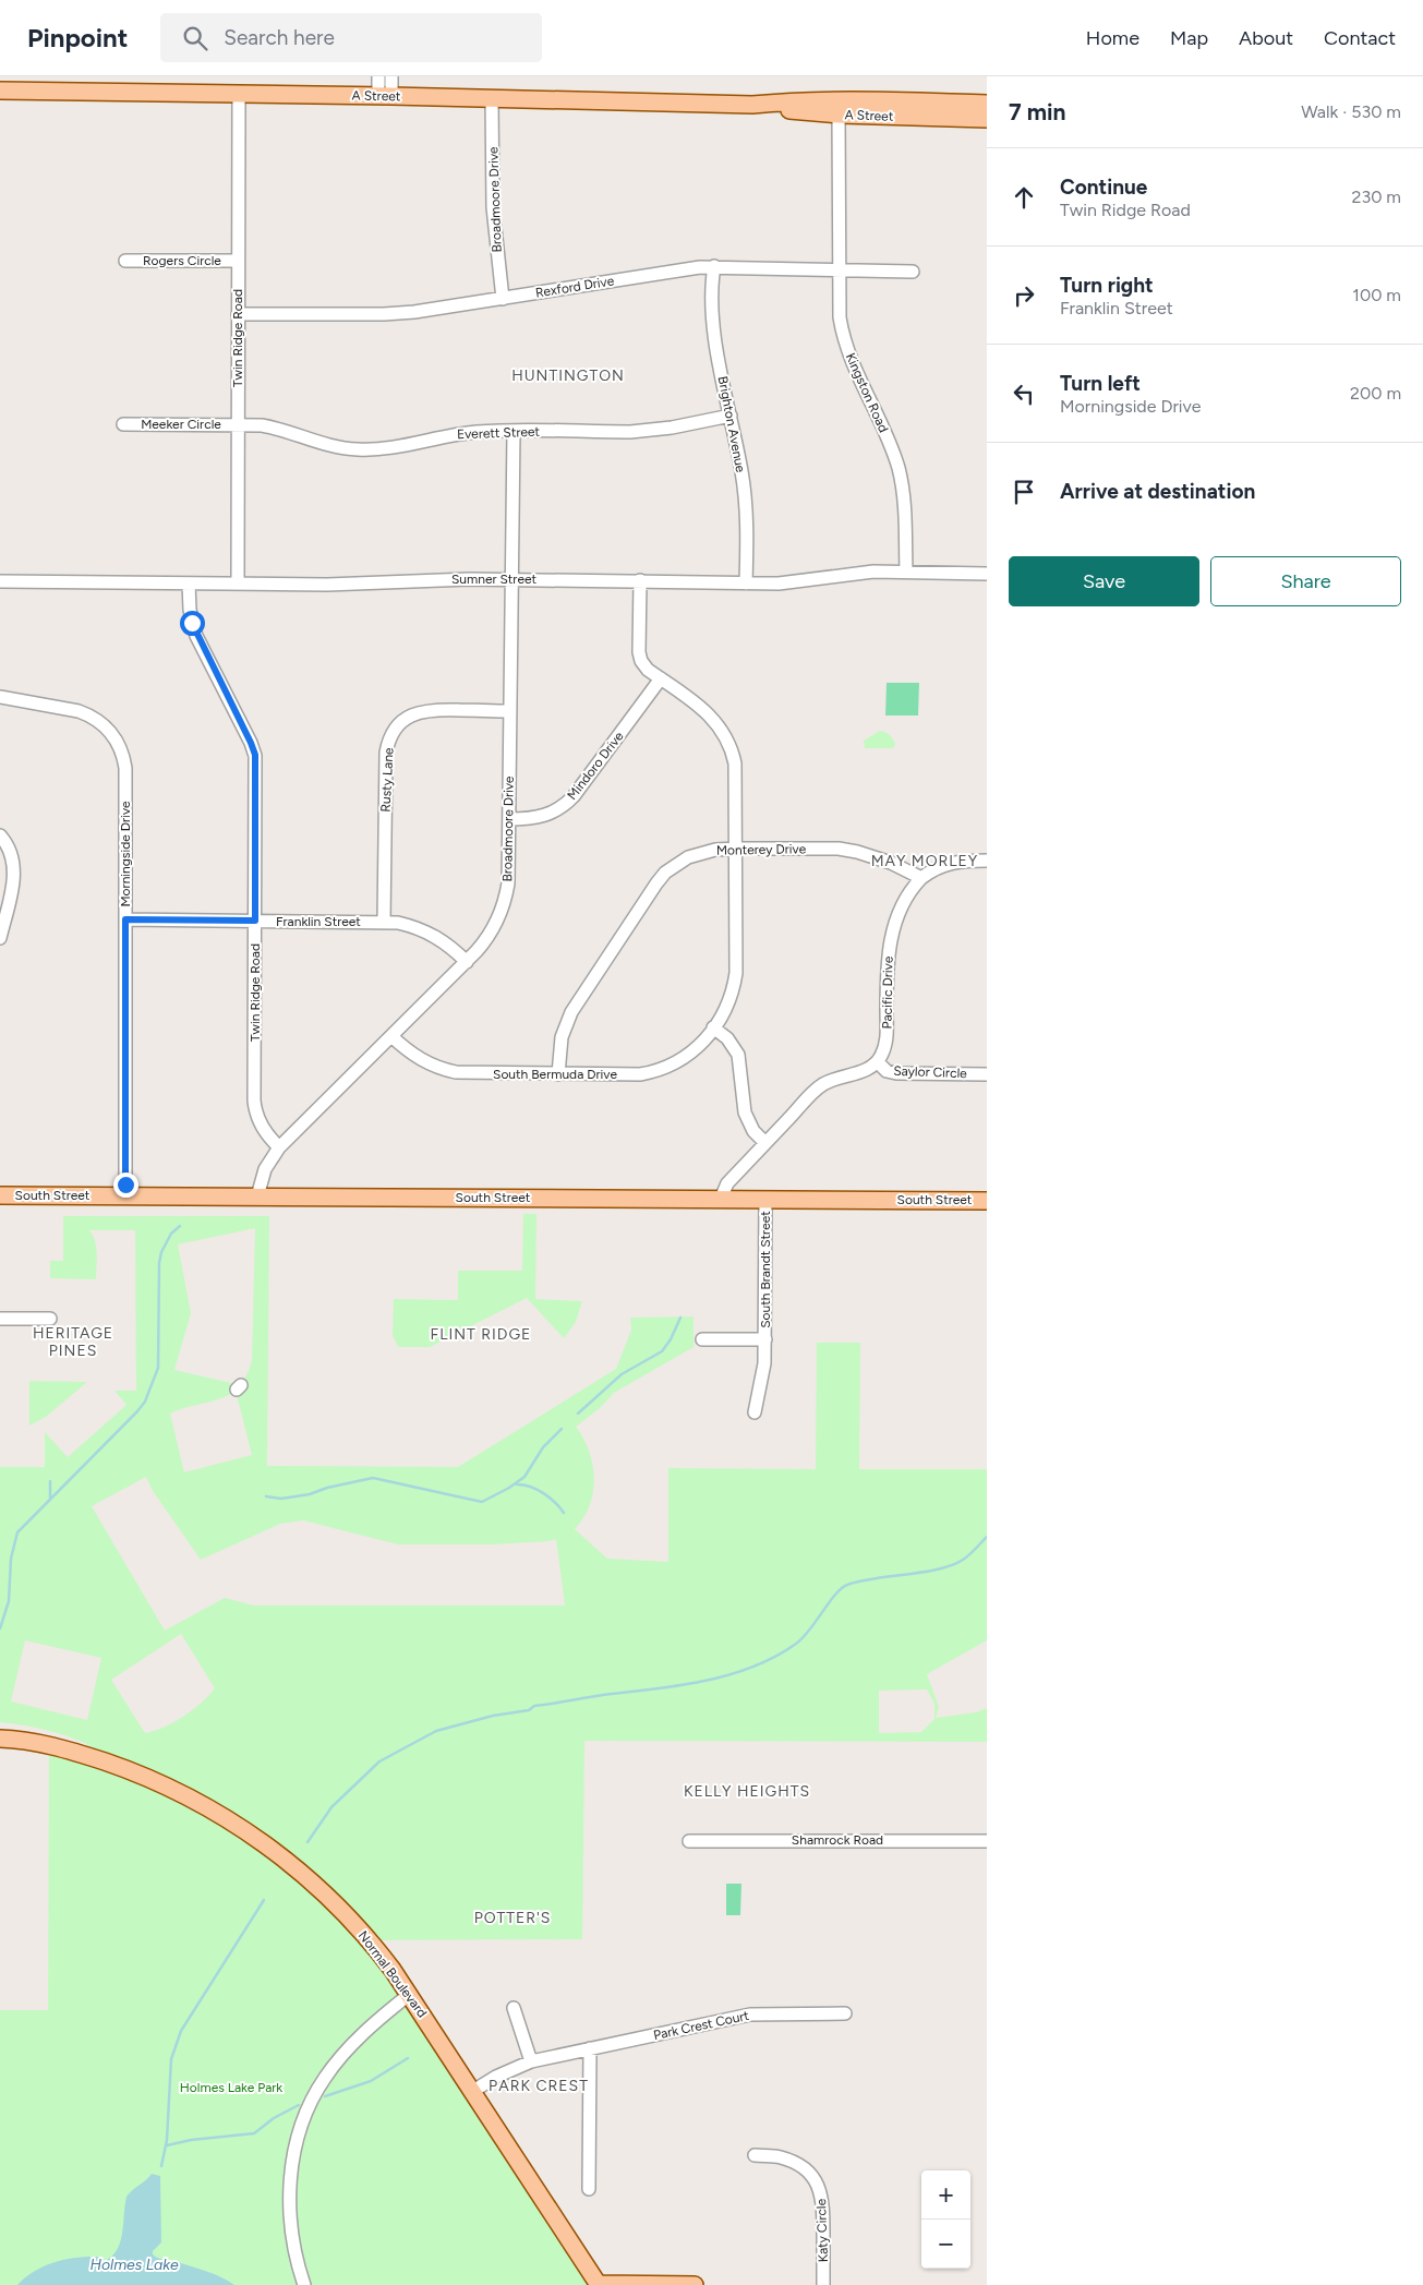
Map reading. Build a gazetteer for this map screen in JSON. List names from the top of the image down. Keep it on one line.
{"streets":{"main road":["A Street","South Street","Normal Boulevard"],"street":["Broadmoore Drive","Rogers Circle","Rexford Drive","Twin Ridge Road","Kingston Road","Meeker Circle","Brighton Avenue","Everett Street","Sumner Street","Mindoro Drive","Rusty Lane","Monterey Drive","Morningside Drive","Franklin Street","Pacific Drive","Saylor Circle","South Bermuda Drive","South Brandt Street","Shamrock Road","Park Crest Court","Katy Circle"]},"crossings":[["A Street","Broadmoore Drive"],["A Street","Twin Ridge Road"],["A Street","Kingston Road"],["Broadmoore Drive","Rexford Drive"],["Broadmoore Drive","Twin Ridge Road"],["Broadmoore Drive","Everett Street"],["Broadmoore Drive","Sumner Street"],["Broadmoore Drive","Mindoro Drive"],["Broadmoore Drive","Rusty Lane"],["Broadmoore Drive","Franklin Street"],["Broadmoore Drive","South Bermuda Drive"],["Broadmoore Drive","South Street"],["Rogers Circle","Twin Ridge Road"],["Rexford Drive","Twin Ridge Road"],["Rexford Drive","Kingston Road"],["Rexford Drive","Brighton Avenue"],["Twin Ridge Road","Meeker Circle"],["Twin Ridge Road","Everett Street"],["Twin Ridge Road","Sumner Street"],["Twin Ridge Road","Franklin Street"],["Kingston Road","Sumner Street"],["Meeker Circle","Everett Street"],["Brighton Avenue","Everett Street"],["Brighton Avenue","Sumner Street"],["Sumner Street","South Bermuda Drive"],["Mindoro Drive","South Bermuda Drive"],["Rusty Lane","Franklin Street"],["Monterey Drive","Pacific Drive"],["Monterey Drive","South Bermuda Drive"],["Morningside Drive","Franklin Street"],["Morningside Drive","South Street"],["Pacific Drive","Saylor Circle"],["South Street","South Brandt Street"],["Normal Boulevard","Park Crest Court"]],"districts":["HUNTINGTON","MAY MORLEY","HERITAGE PINES","FLINT RIDGE","KELLY HEIGHTS","POTTER'S","PARK CREST"],"water":["Holmes Lake"],"parks":["Holmes Lake Park"],"page":{"header":"Pinpoint","search":"Search here","nav":["Home","Map","About","Contact"],"heading":["7 min","Walk · 530 m"],"list":[["Continue","Twin Ridge Road","230 m"],["Turn right","Franklin Street","100 m"],["Turn left","Morningside Drive","200 m"],"Arrive at destination"],"buttons":["Save","Share"],"map_buttons":["+","−"]}}
